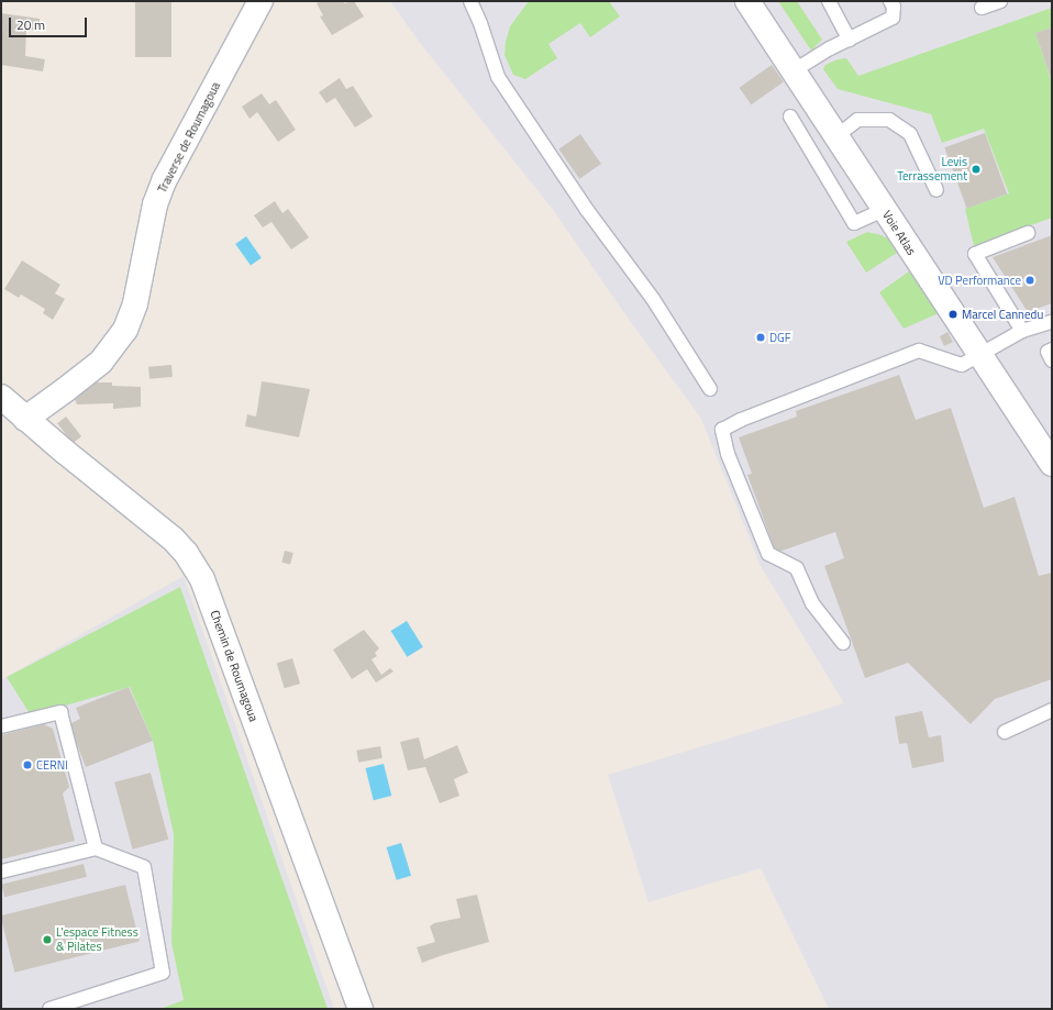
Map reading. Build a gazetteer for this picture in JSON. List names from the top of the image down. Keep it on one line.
{"streets":{"street":["Traverse de Roumagoua","Voie Atlas","Chemin de Roumagoua"]},"crossings":[["Traverse de Roumagoua","Chemin de Roumagoua"]],"places":["Levis Terrassement","VD Performance","Marcel Cannedu","DGF","CERNI","L'espace Fitness & Pilates"],"scale_bar":"20 m"}
